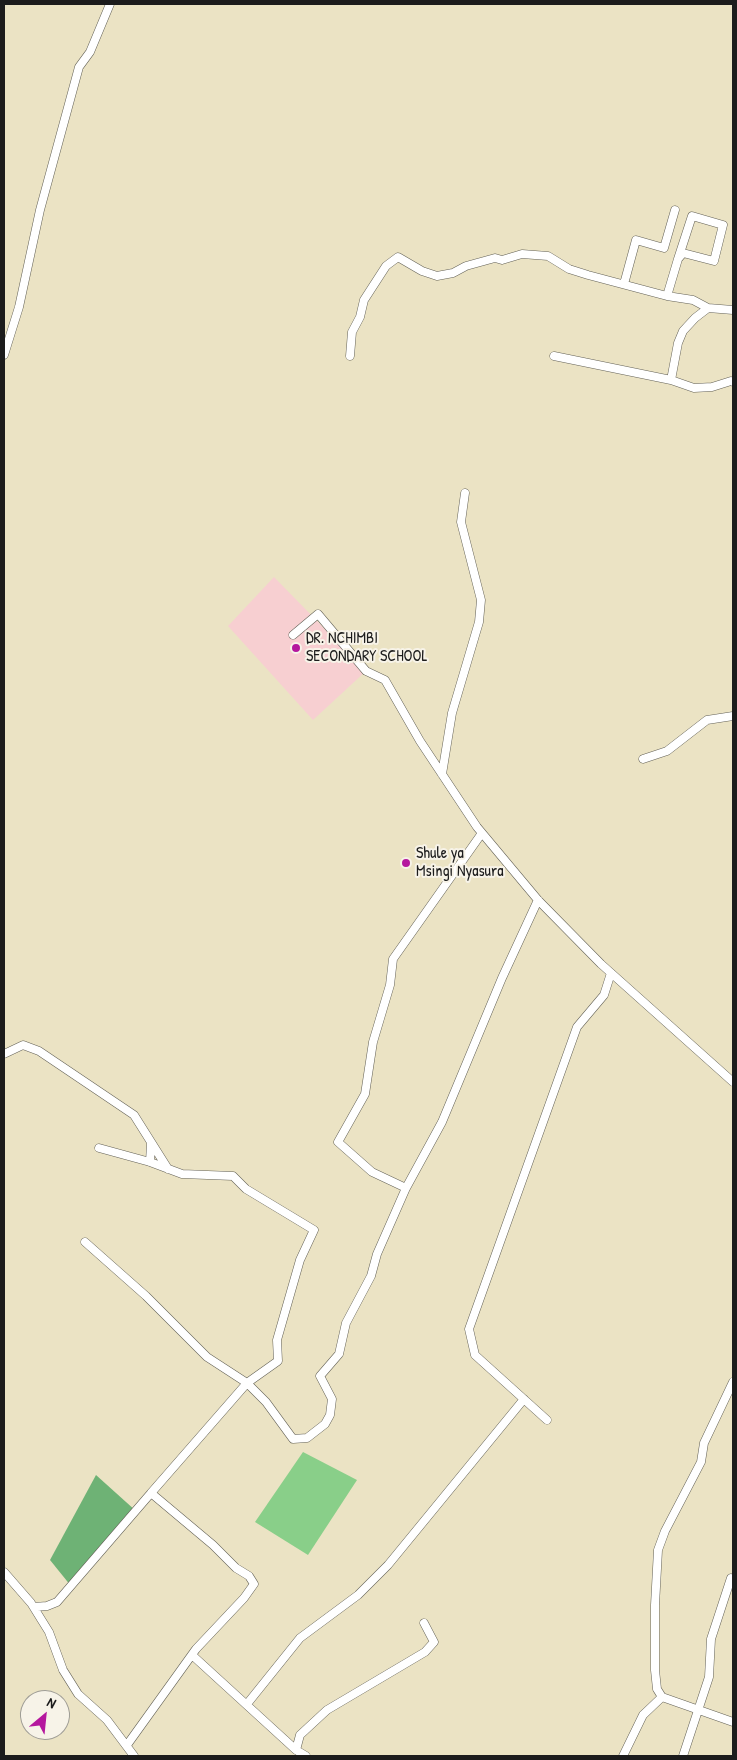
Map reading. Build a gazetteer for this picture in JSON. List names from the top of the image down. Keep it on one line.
{"places":["DR. NCHIMBI SECONDARY SCHOOL","Shule ya Msingi Nyasura"],"north":"top right"}
